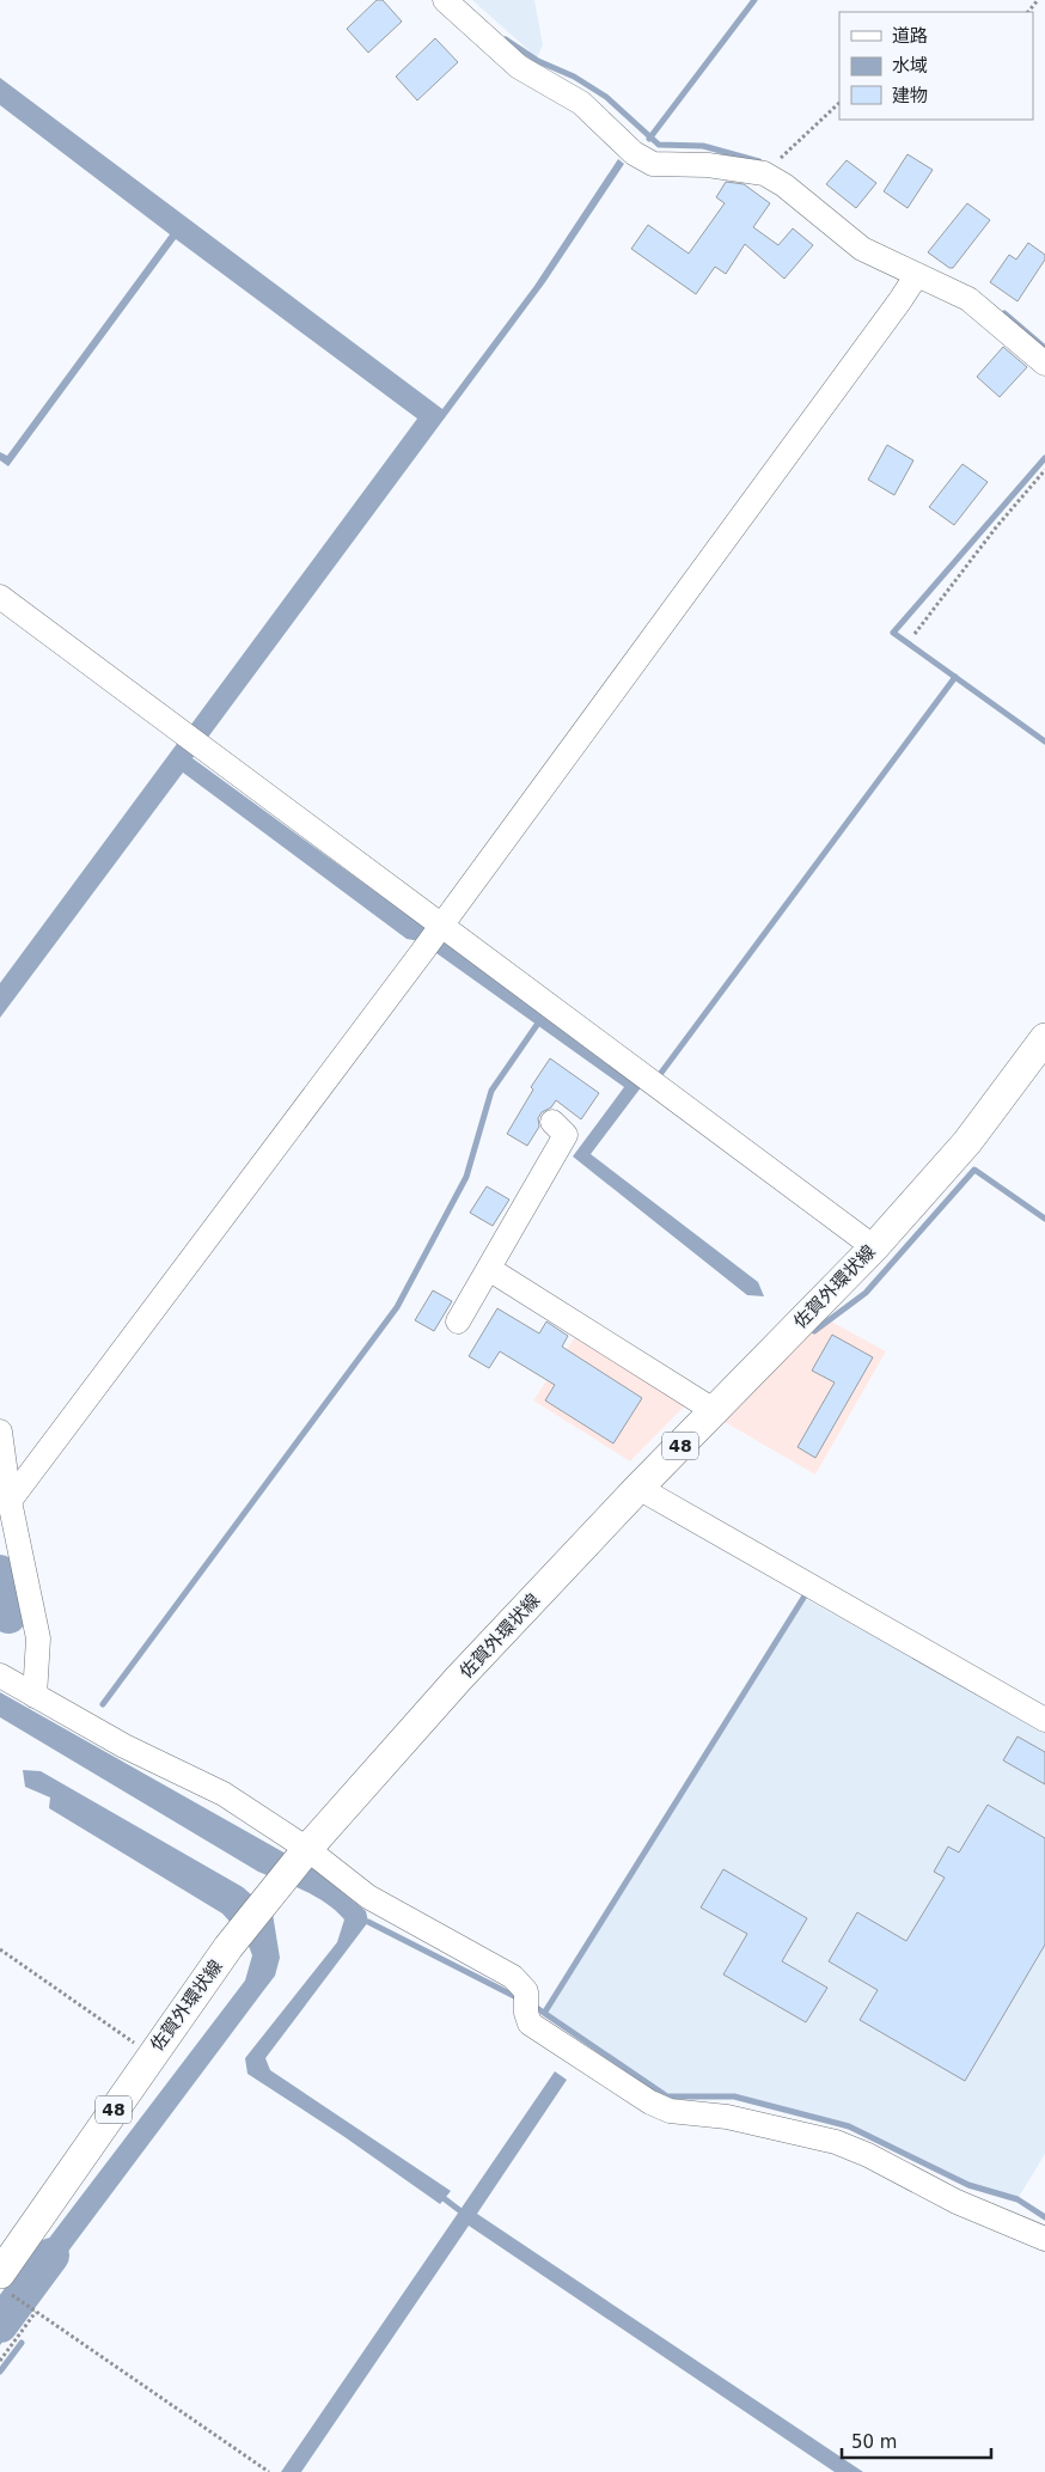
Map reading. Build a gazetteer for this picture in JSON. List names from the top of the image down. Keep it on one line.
{"streets":{"main road":["佐賀外環状線","48"]},"legend":["道路","水域","建物"],"scale_bar":"50 m"}
